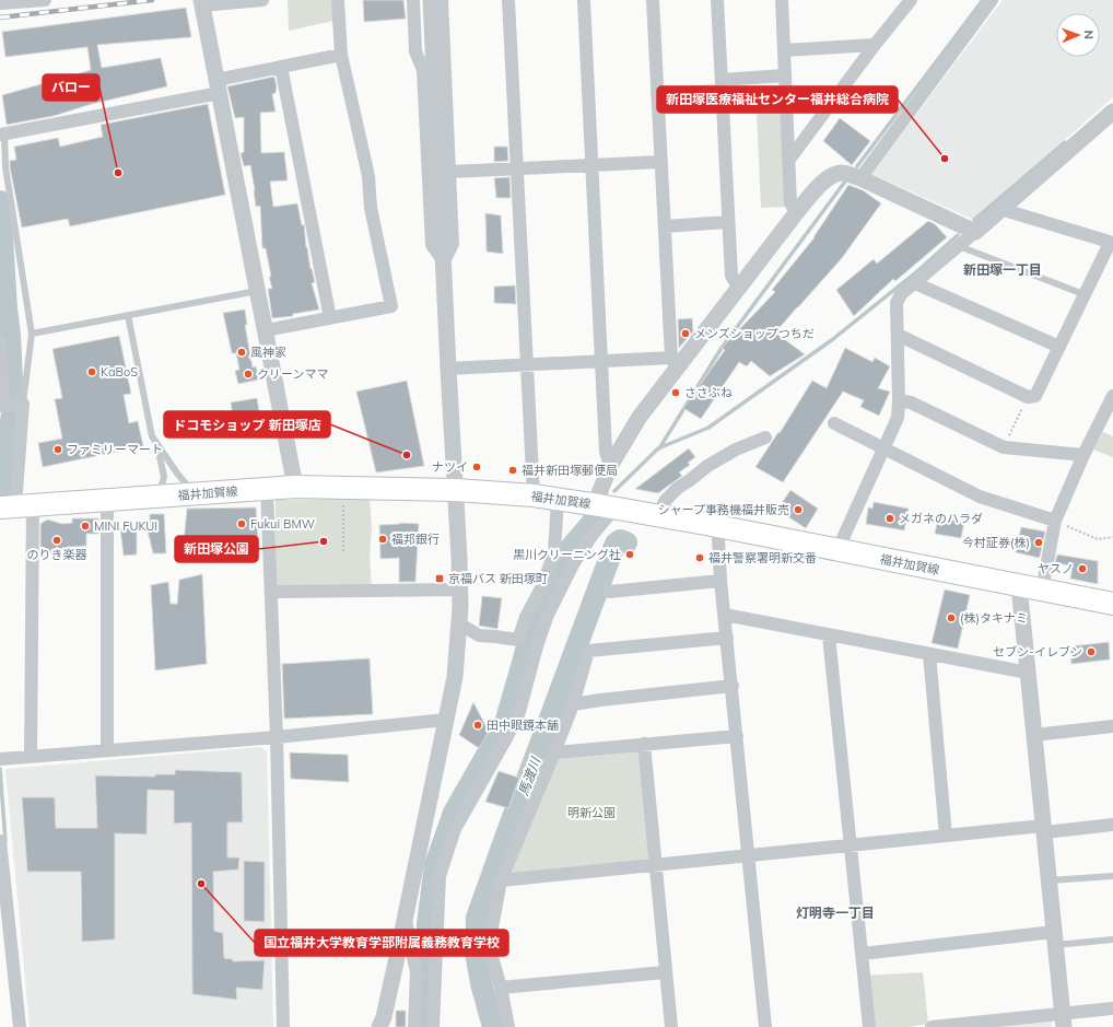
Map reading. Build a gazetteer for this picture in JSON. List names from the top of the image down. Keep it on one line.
{"streets":{"main road":["福井加賀線"]},"districts":["新田塚一丁目","灯明寺一丁目"],"water":["馬渡川"],"parks":["明新公園"],"places":{"other":["新田塚医療福祉センター福井総合病院","バロー","メンズショップつちだ","風神家","KaBoS","クリーンママ","ささぶね","ファミリーマート","ドコモショップ 新田塚店","ナツイ","福井新田塚郵便局","シャープ事務機福井販売","メガネのハラダ","Fukui BMW","MINI FUKUI","福邦銀行","のりき楽器","新田塚公園","今村証券(株)","黒川クリーニング社","福井警察署明新交番","ヤスノ","(株)タキナミ","セブン-イレブン","田中眼鏡本舗","国立福井大学教育学部附属義務教育学校"],"transit":["京福バス 新田塚町"]},"north":"right"}
